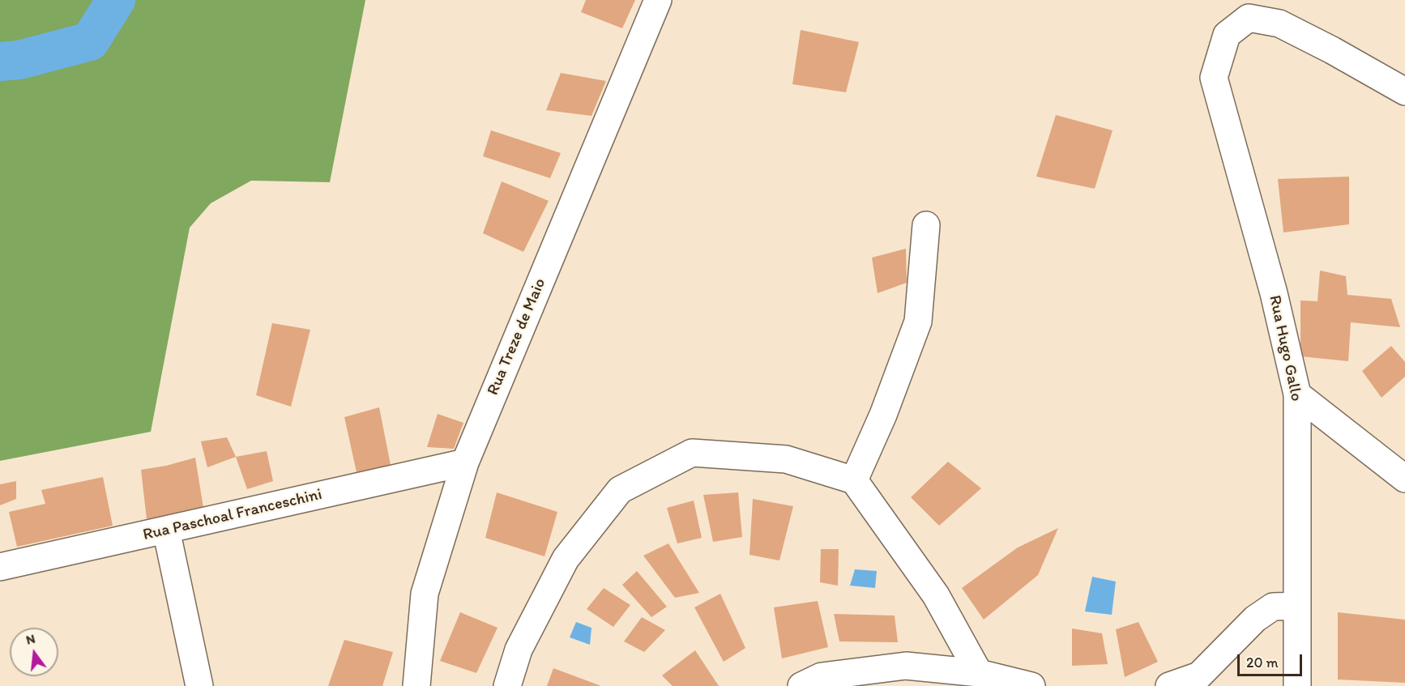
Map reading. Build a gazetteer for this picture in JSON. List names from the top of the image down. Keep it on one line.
{"streets":{"street":["Rua Treze de Maio","Rua Hugo Gallo","Rua Paschoal Franceschini"]},"crossings":[["Rua Treze de Maio","Rua Paschoal Franceschini"]],"scale_bar":"20 m","north":"top"}
